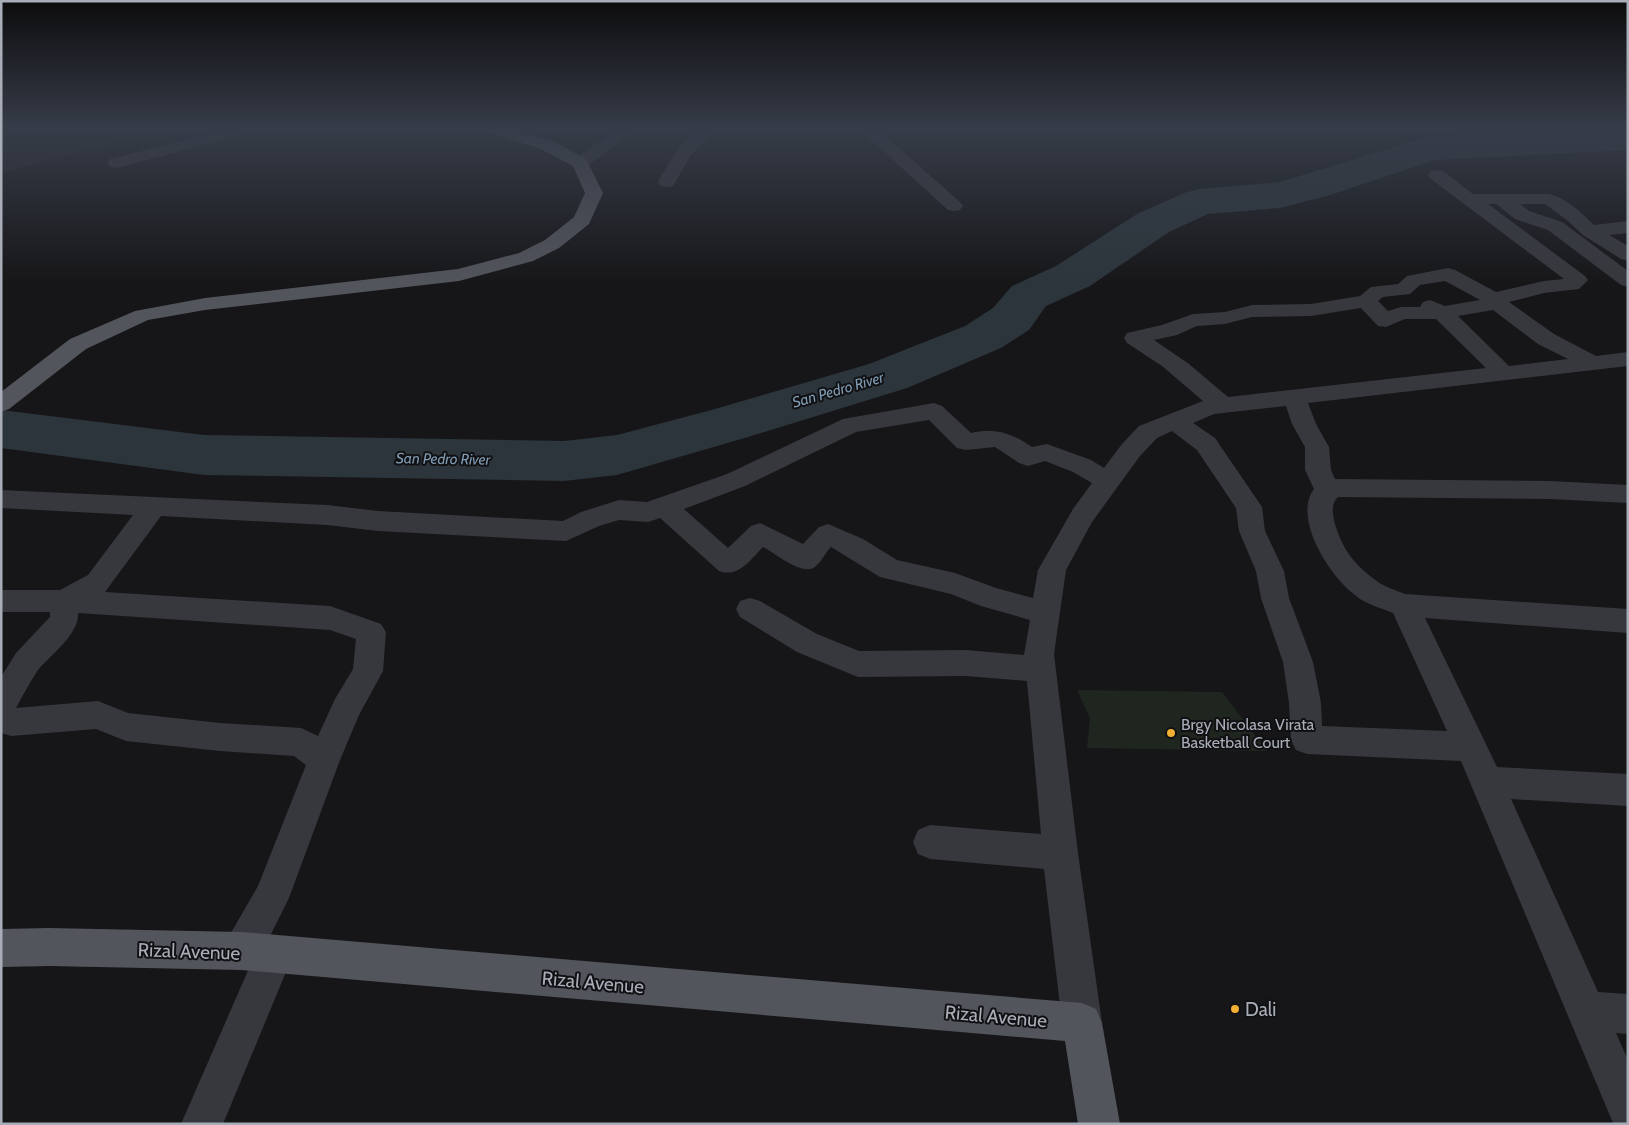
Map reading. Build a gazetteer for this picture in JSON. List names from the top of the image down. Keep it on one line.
{"streets":{"main road":["Rizal Avenue"]},"water":["San Pedro River"],"places":["Brgy Nicolasa Virata Basketball Court","Dali"]}
